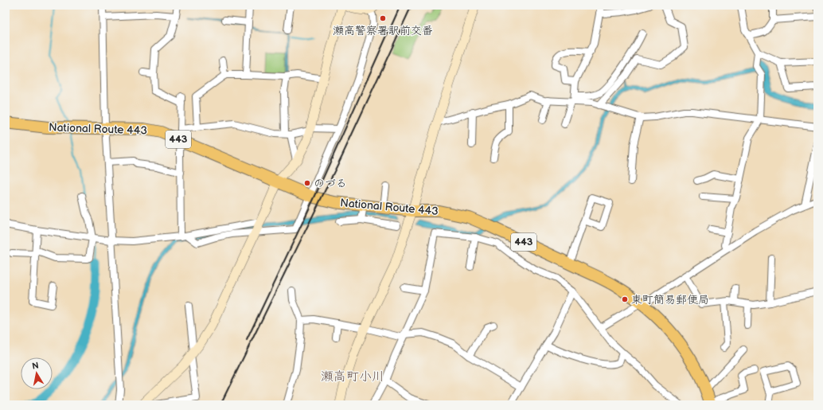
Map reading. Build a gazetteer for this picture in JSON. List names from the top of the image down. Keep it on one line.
{"streets":{"highway":["National Route 443","443"]},"districts":["瀬高町小川"],"places":["瀬高警察署駅前交番","のづる","東町簡易郵便局"],"north":"top"}
